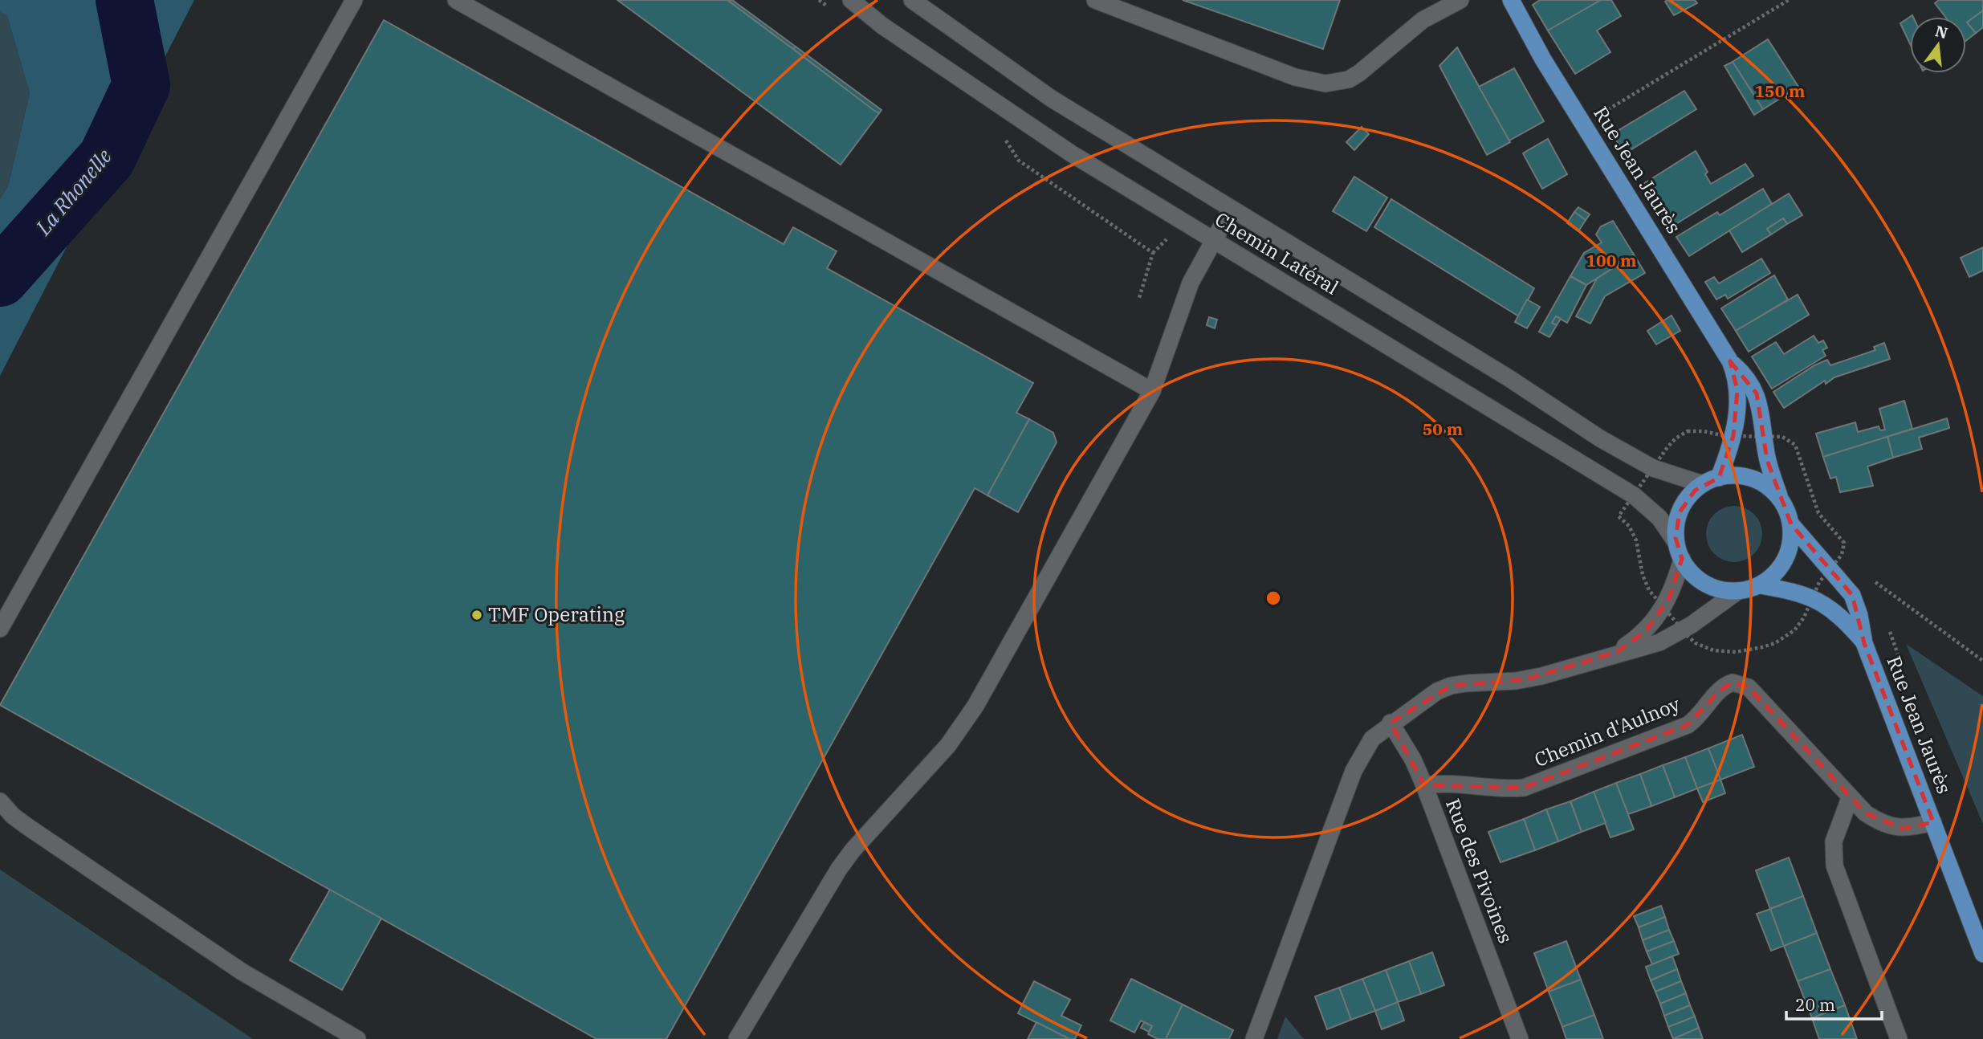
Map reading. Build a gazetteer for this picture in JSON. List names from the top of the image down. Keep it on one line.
{"streets":{"main road":["Rue Jean Jaurès"],"street":["Chemin Latéral","Chemin d'Aulnoy","Rue des Pivoines"]},"crossings":[["Rue Jean Jaurès","Chemin Latéral"],["Rue Jean Jaurès","Chemin d'Aulnoy"],["Chemin d'Aulnoy","Rue des Pivoines"]],"water":["La Rhonelle"],"places":["TMF Operating"],"scale_bar":"20 m","north":"top","rings":["150 m","100 m","50 m"]}
